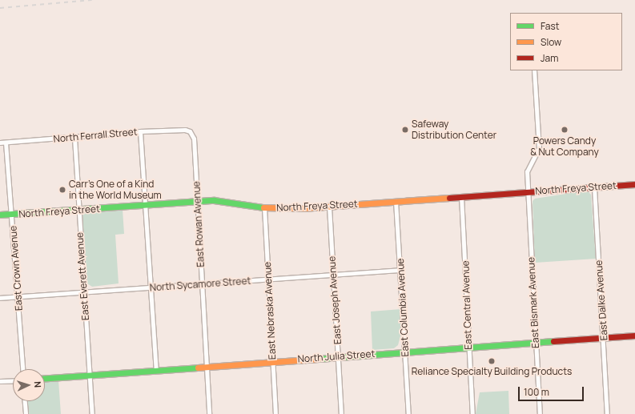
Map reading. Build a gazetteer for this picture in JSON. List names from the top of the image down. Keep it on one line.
{"streets":{"street":["North Ferrall Street","North Freya Street","East Rowan Avenue","East Crown Avenue","East Everett Avenue","North Sycamore Street","East Joseph Avenue","East Dalke Avenue","East Bismark Avenue","East Central Avenue","East Columbia Avenue","East Nebraska Avenue","North Julia Street"]},"crossings":[["North Ferrall Street","East Rowan Avenue"],["North Ferrall Street","East Crown Avenue"],["North Ferrall Street","East Everett Avenue"],["North Freya Street","East Rowan Avenue"],["North Freya Street","East Crown Avenue"],["North Freya Street","East Everett Avenue"],["North Freya Street","East Joseph Avenue"],["North Freya Street","East Dalke Avenue"],["North Freya Street","East Bismark Avenue"],["North Freya Street","East Central Avenue"],["North Freya Street","East Columbia Avenue"],["North Freya Street","East Nebraska Avenue"],["East Rowan Avenue","North Sycamore Street"],["East Rowan Avenue","North Julia Street"],["East Crown Avenue","North Sycamore Street"],["East Everett Avenue","North Sycamore Street"],["East Everett Avenue","North Julia Street"],["North Sycamore Street","East Joseph Avenue"],["North Sycamore Street","East Columbia Avenue"],["North Sycamore Street","East Nebraska Avenue"],["East Joseph Avenue","North Julia Street"],["East Dalke Avenue","North Julia Street"],["East Bismark Avenue","North Julia Street"],["East Central Avenue","North Julia Street"],["East Columbia Avenue","North Julia Street"],["East Nebraska Avenue","North Julia Street"]],"places":["Safeway Distribution Center","Powers Candy & Nut Company","Carr's One of a Kind in the World Museum","Reliance Specialty Building Products"],"legend":["Fast","Slow","Jam"],"scale_bar":"100 m","north":"right"}
